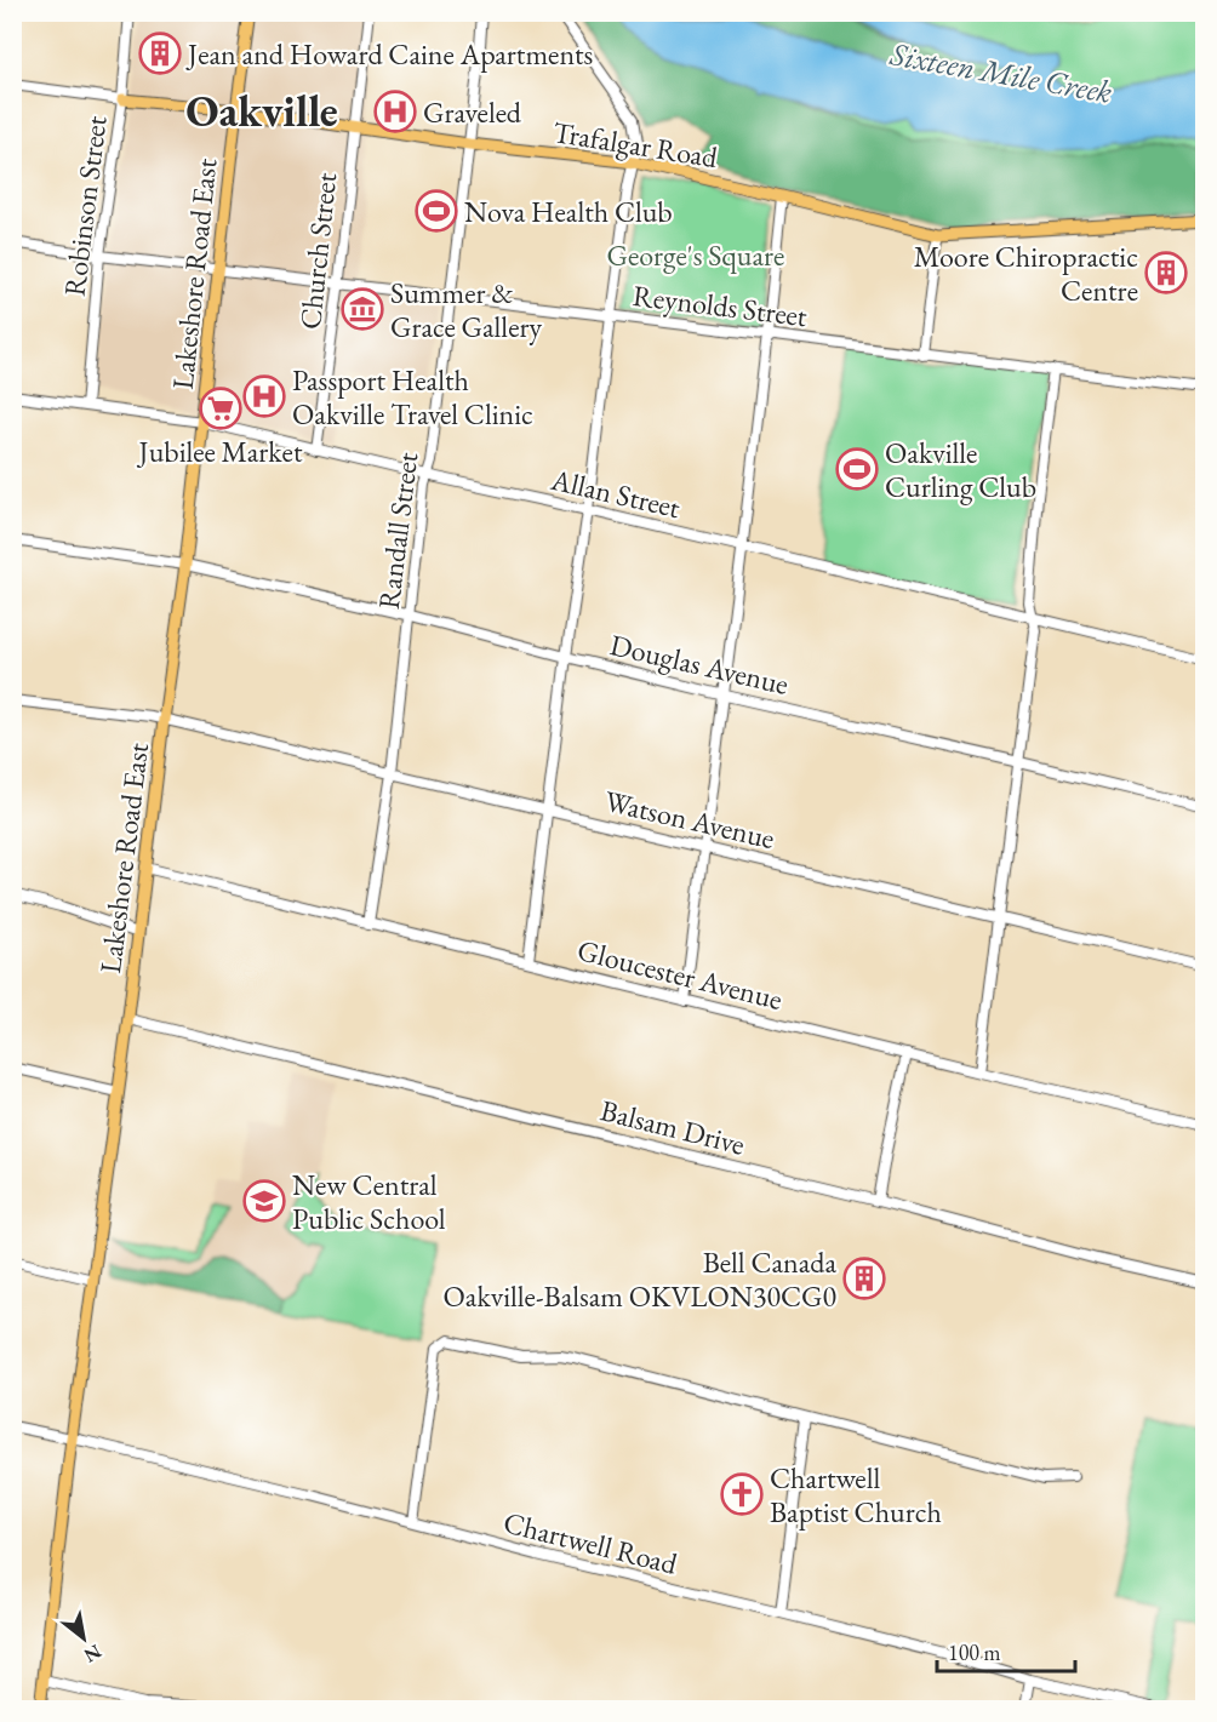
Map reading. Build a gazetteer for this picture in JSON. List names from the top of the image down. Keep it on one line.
{"streets":{"main road":["Trafalgar Road","Lakeshore Road East"],"street":["Robinson Street","Church Street","Reynolds Street","Allan Street","Randall Street","Douglas Avenue","Watson Avenue","Gloucester Avenue","Balsam Drive","Chartwell Road"]},"crossings":[["Trafalgar Road","Robinson Street"],["Trafalgar Road","Church Street"],["Trafalgar Road","Lakeshore Road East"],["Trafalgar Road","Randall Street"],["Robinson Street","Reynolds Street"],["Robinson Street","Allan Street"],["Church Street","Reynolds Street"],["Church Street","Allan Street"],["Lakeshore Road East","Reynolds Street"],["Lakeshore Road East","Allan Street"],["Lakeshore Road East","Douglas Avenue"],["Lakeshore Road East","Watson Avenue"],["Lakeshore Road East","Gloucester Avenue"],["Lakeshore Road East","Balsam Drive"],["Lakeshore Road East","Chartwell Road"],["Reynolds Street","Randall Street"],["Allan Street","Randall Street"],["Randall Street","Douglas Avenue"],["Randall Street","Watson Avenue"],["Randall Street","Gloucester Avenue"]],"districts":["Oakville"],"water":["Sixteen Mile Creek"],"parks":["George's Square"],"places":{"building":["Jean and Howard Caine Apartments","Moore Chiropractic Centre","Bell Canada Oakville-Balsam OKVLON30CG0"],"hospital":["Graveled","Passport Health Oakville Travel Clinic"],"sports":["Nova Health Club","Oakville Curling Club"],"museum":["Summer & Grace Gallery"],"supermarket":["Jubilee Market"],"school or university":["New Central Public School"],"church":["Chartwell Baptist Church"]},"scale_bar":"100 m","north":"bottom right"}
